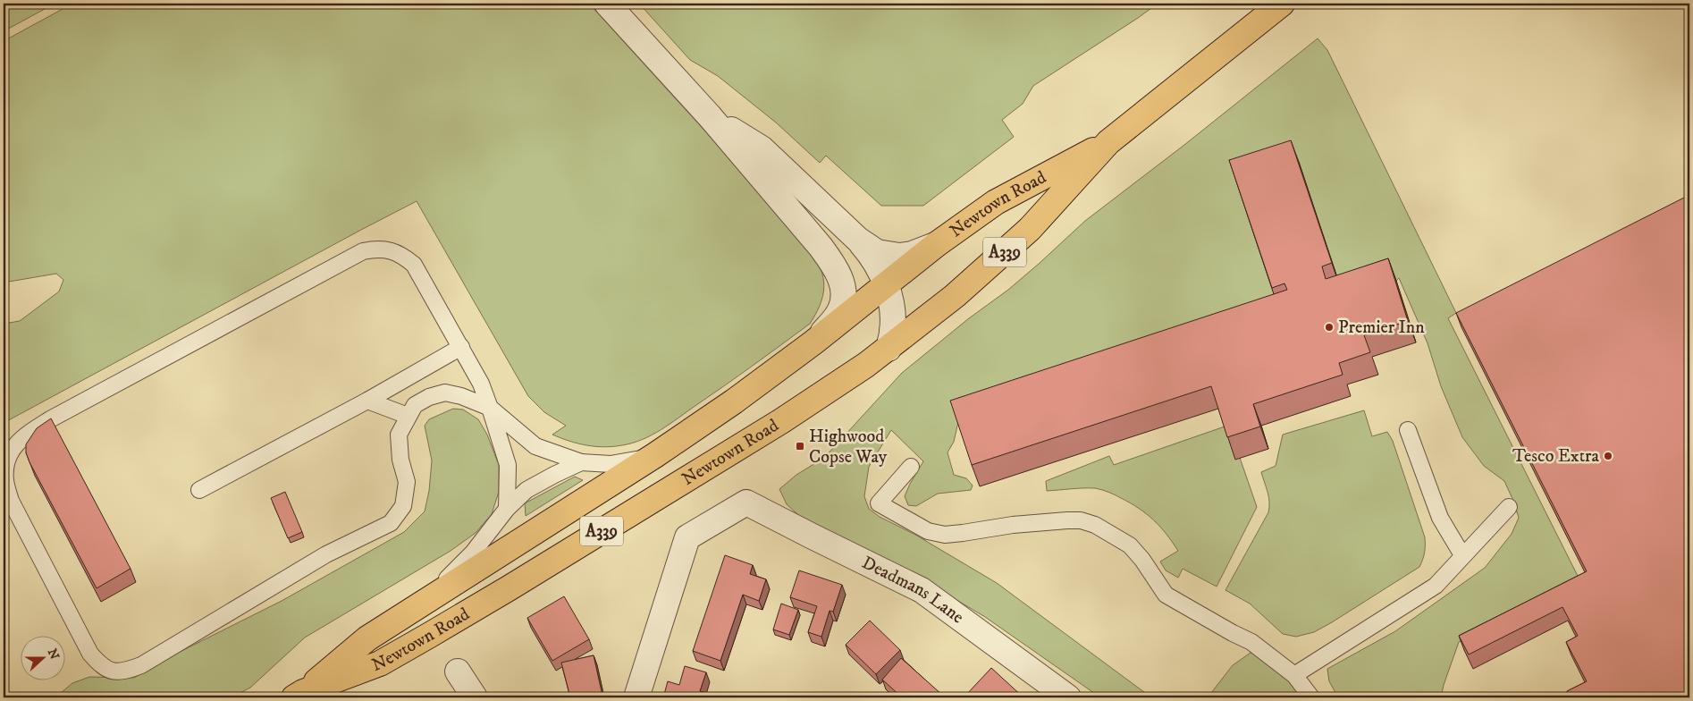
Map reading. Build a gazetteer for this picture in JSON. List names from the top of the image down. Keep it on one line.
{"streets":{"highway":["Newtown Road","A339"],"street":["Deadmans Lane"]},"places":{"other":["Premier Inn","Tesco Extra"],"transit":["Highwood Copse Way"]},"north":"right"}
